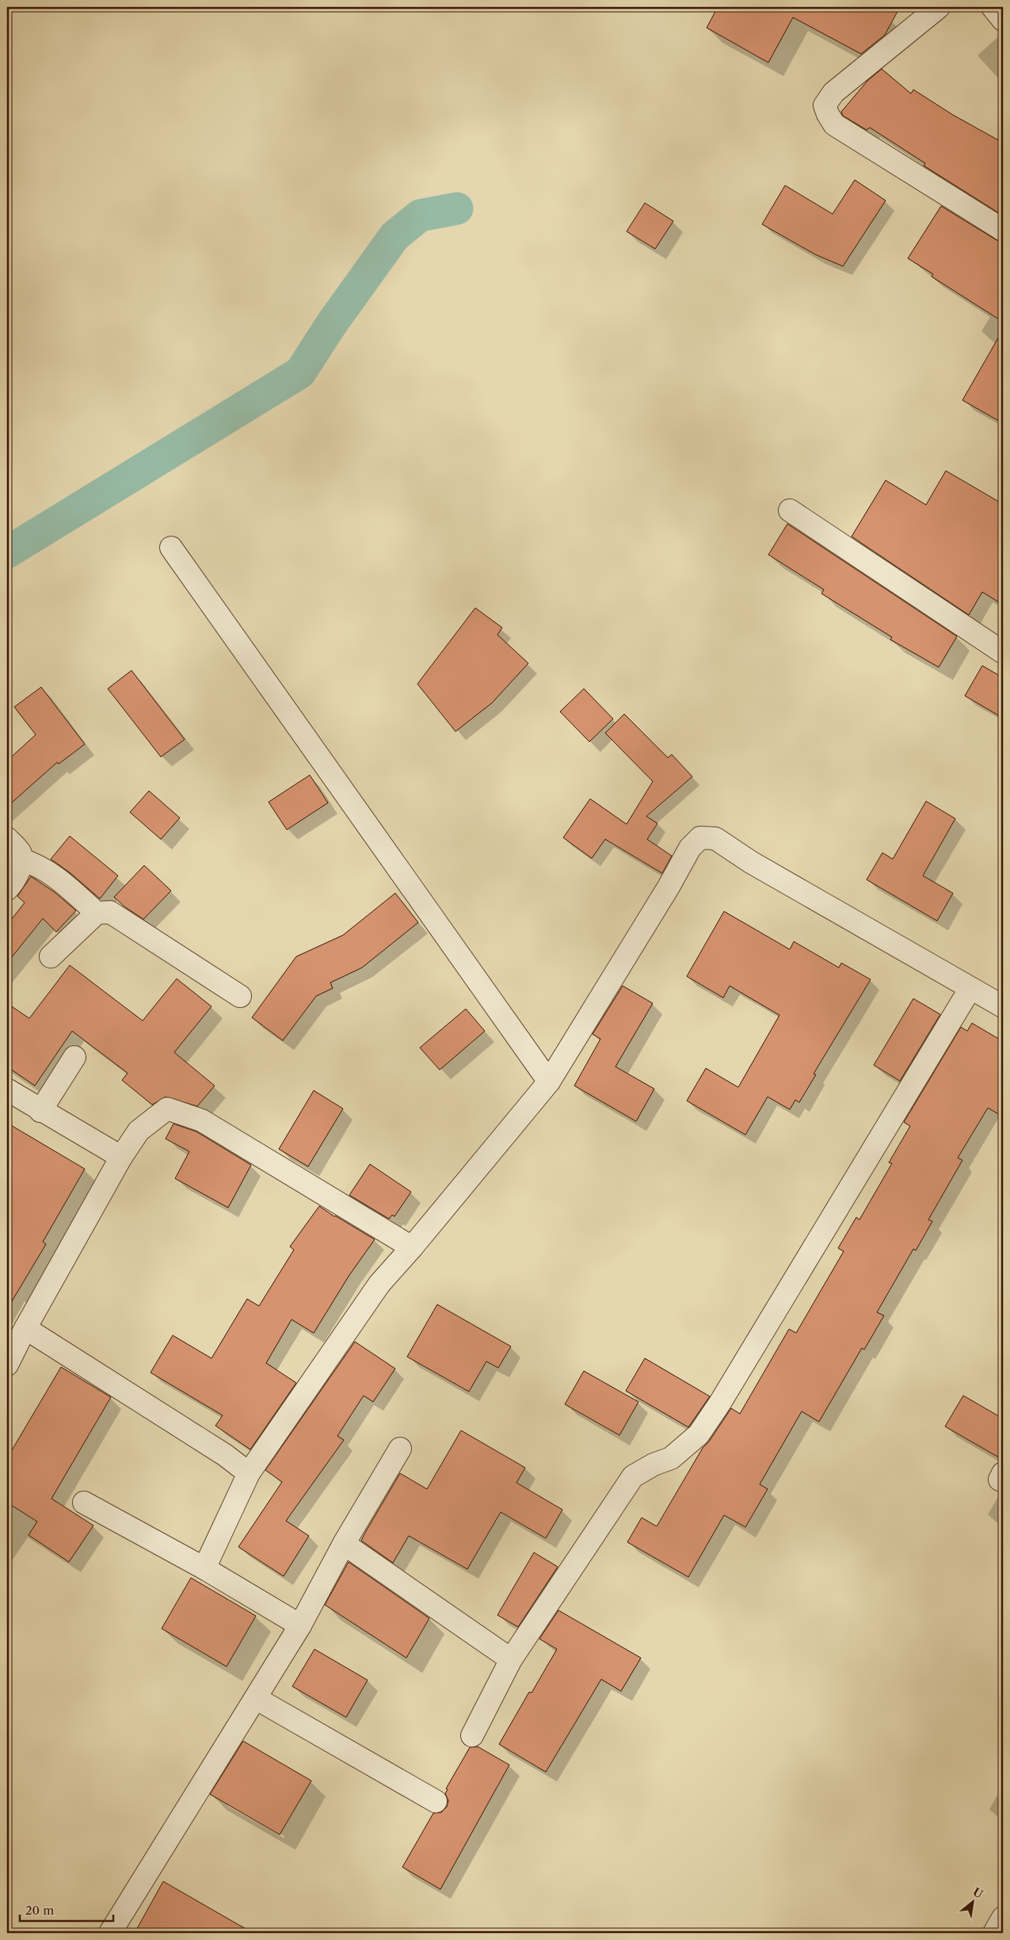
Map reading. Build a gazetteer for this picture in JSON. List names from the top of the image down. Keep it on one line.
{"scale_bar":"20 m","north":"top right"}
